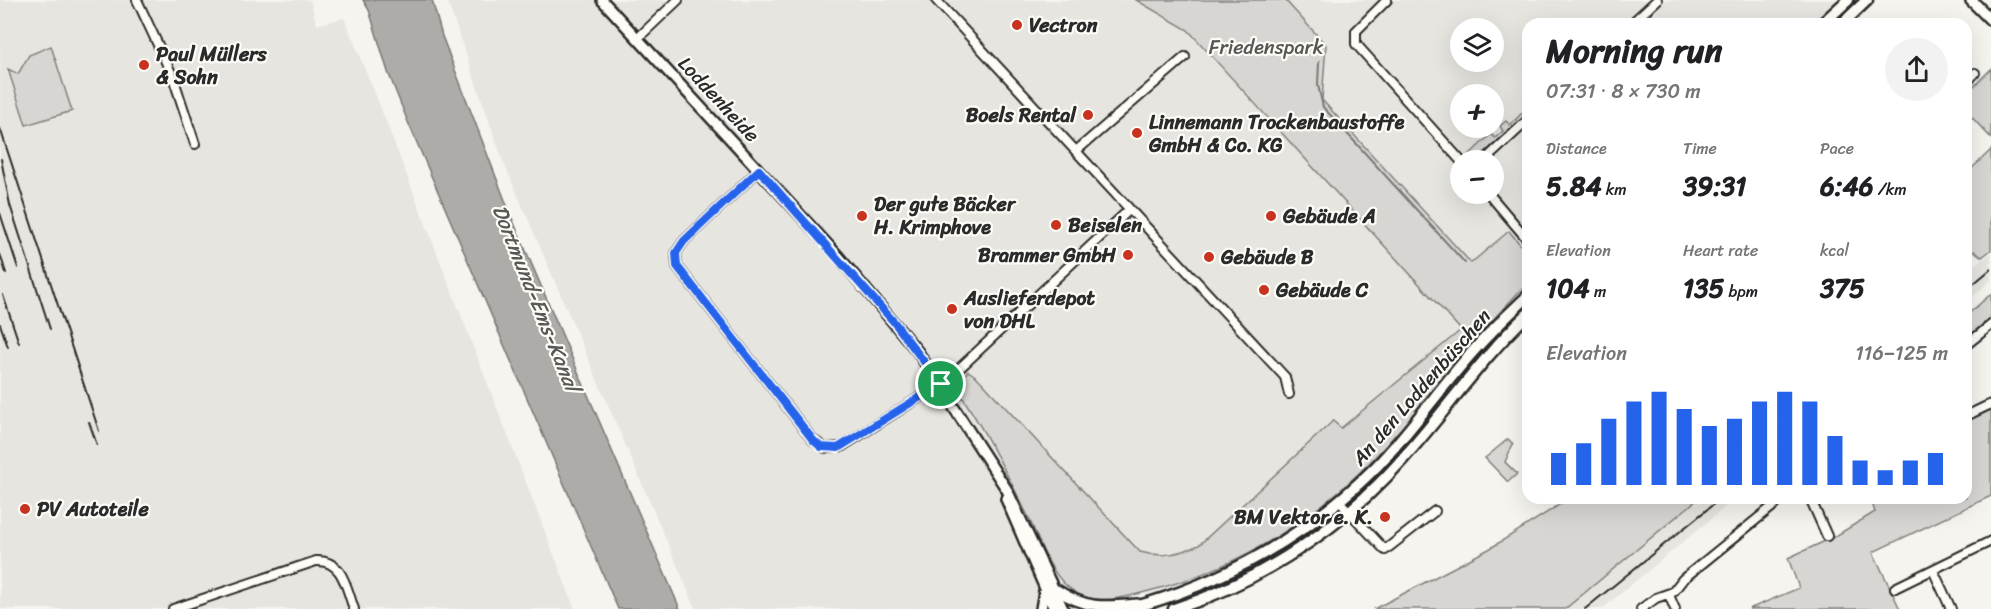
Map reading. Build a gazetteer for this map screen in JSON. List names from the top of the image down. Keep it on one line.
{"streets":{"main road":["An den Loddenbüschen"],"street":["Loddenheide"]},"water":["Dortmund-Ems-Kanal"],"parks":["Friedenspark"],"places":["Vectron","Paul Müllers & Sohn","Boels Rental","Linnemann Trockenbaustoffe GmbH & Co. KG","Der gute Bäcker H. Krimphove","Gebäude A","Beiselen","Brammer GmbH","Gebäude B","Gebäude C","Auslieferdepot von DHL","PV Autoteile","BM Vektor e. K."],"page":{"map_buttons":["+","−"],"heading":["Morning run","07:31 · 8 × 730 m"],"stats":[["Distance","5.84 km"],["Time","39:31"],["Pace","6:46 /km"],["Elevation","104 m"],["Heart rate","135 bpm"],["kcal","375"]],"chart":["Elevation","116–125 m"]}}
